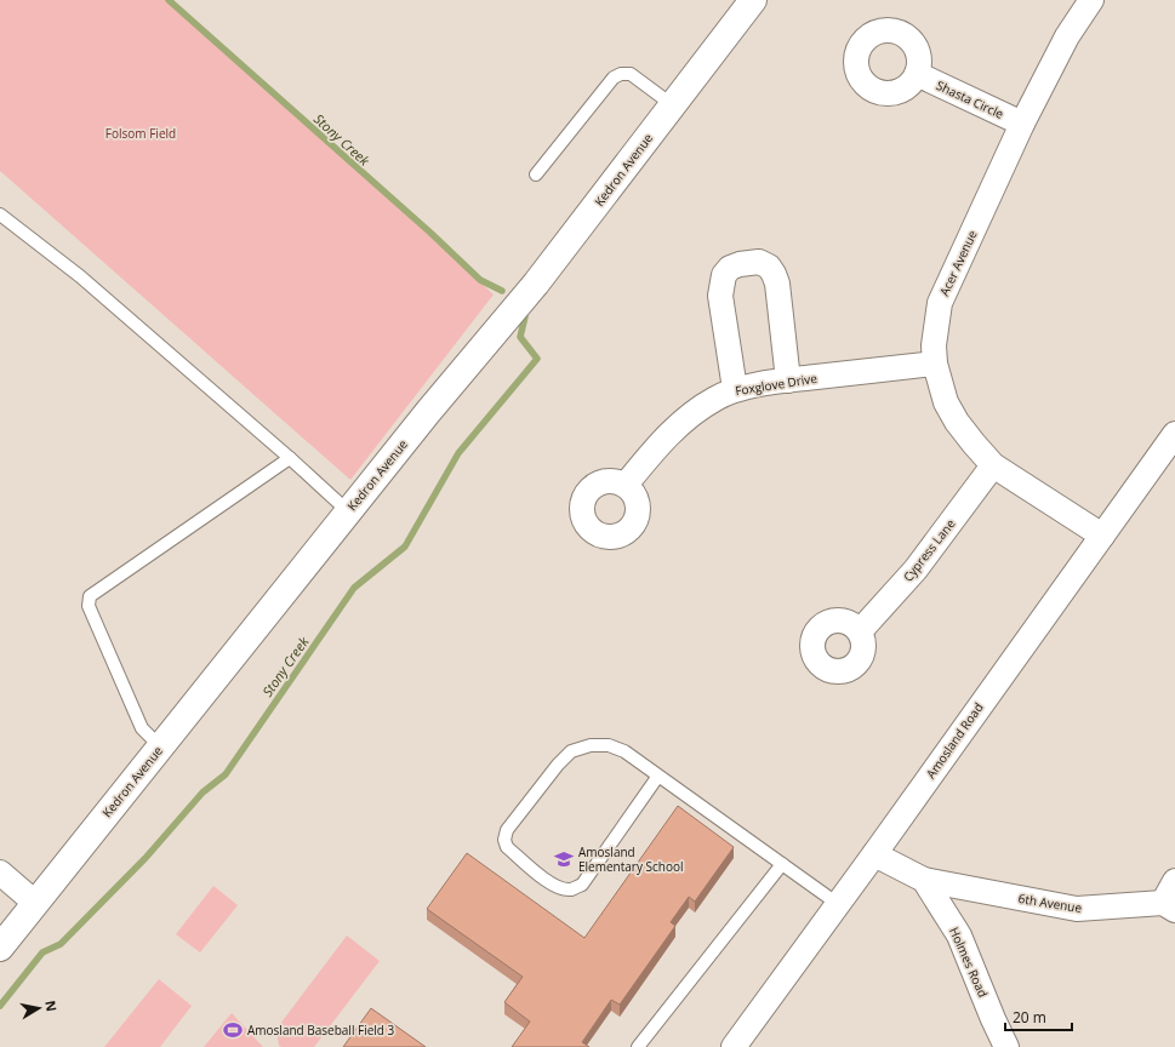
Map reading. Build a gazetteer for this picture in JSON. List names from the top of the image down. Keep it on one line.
{"streets":{"main road":["Kedron Avenue"],"street":["Shasta Circle","Acer Avenue","Foxglove Drive","Cypress Lane","Amosland Road","6th Avenue","Holmes Road"]},"crossings":[["Shasta Circle","Acer Avenue"],["Acer Avenue","Foxglove Drive"],["Acer Avenue","Cypress Lane"],["Acer Avenue","Amosland Road"],["6th Avenue","Holmes Road"]],"water":["Stony Creek"],"parks":["Folsom Field"],"places":{"school or university":["Amosland Elementary School"],"sports":["Amosland Baseball Field 3"]},"scale_bar":"20 m","north":"right"}
